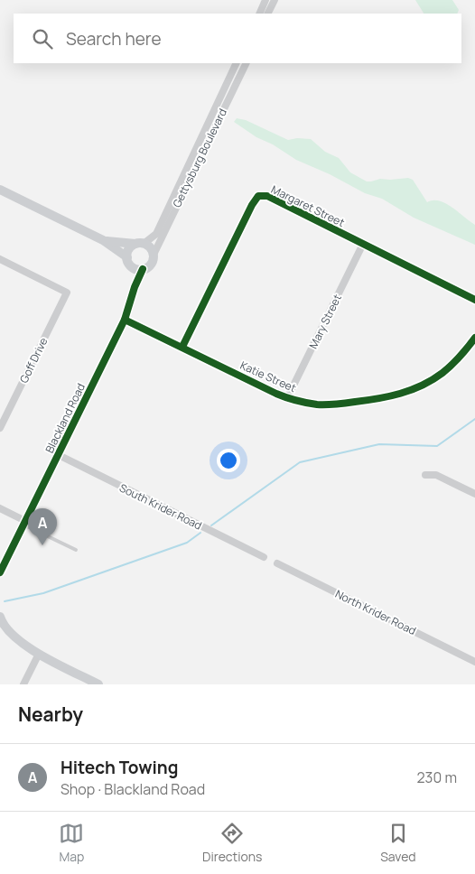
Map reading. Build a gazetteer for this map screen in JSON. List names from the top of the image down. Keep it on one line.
{"streets":{"street":["Gettysburg Boulevard","Margaret Street","Mary Street","Goff Drive","Katie Street","Blackland Road","South Krider Road","North Krider Road"]},"crossings":[["Gettysburg Boulevard","Blackland Road"],["Margaret Street","Mary Street"],["Margaret Street","Katie Street"],["Mary Street","Katie Street"],["Katie Street","Blackland Road"],["Blackland Road","South Krider Road"]],"page":{"search":"Search here","pins":"A","heading":"Nearby","list":[{"mark":"A","name":"Hitech Towing","note":"Shop · Blackland Road","value":"230 m"}],"nav":["Map","Directions","Saved"]}}
